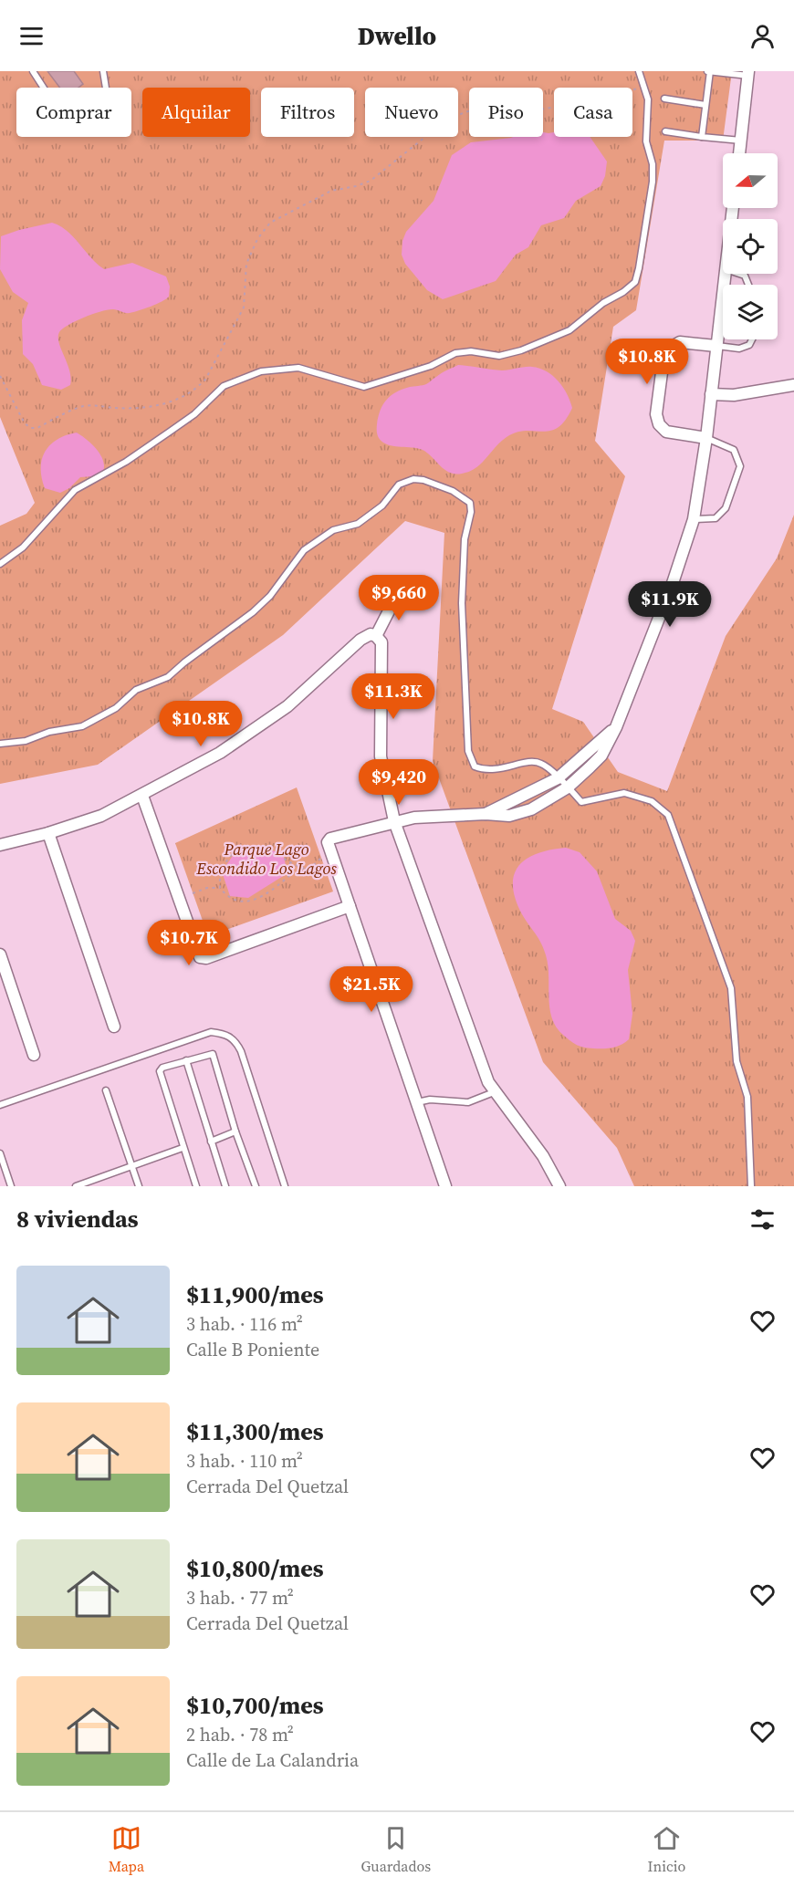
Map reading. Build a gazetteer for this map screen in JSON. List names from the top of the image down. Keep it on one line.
{"parks":["Parque Lago Escondido Los Lagos"],"north":"left","page":{"header":"Dwello","chip":["Comprar","Alquilar","Filtros","Nuevo","Piso","Casa"],"price":["$10.8K","$9,660","$11.9K","$11.3K","$10.8K","$9,420","$10.7K","$21.5K"],"heading":"8 viviendas","list":[{"name":"$11,900/mes","note":"3 hab. · 116 m² · Calle B Poniente"},{"name":"$11,300/mes","note":"3 hab. · 110 m² · Cerrada Del Quetzal"},{"name":"$10,800/mes","note":"3 hab. · 77 m² · Cerrada Del Quetzal"},{"name":"$10,700/mes","note":"2 hab. · 78 m² · Calle de La Calandria"}],"tabs":["Mapa","Guardados","Inicio"]}}
